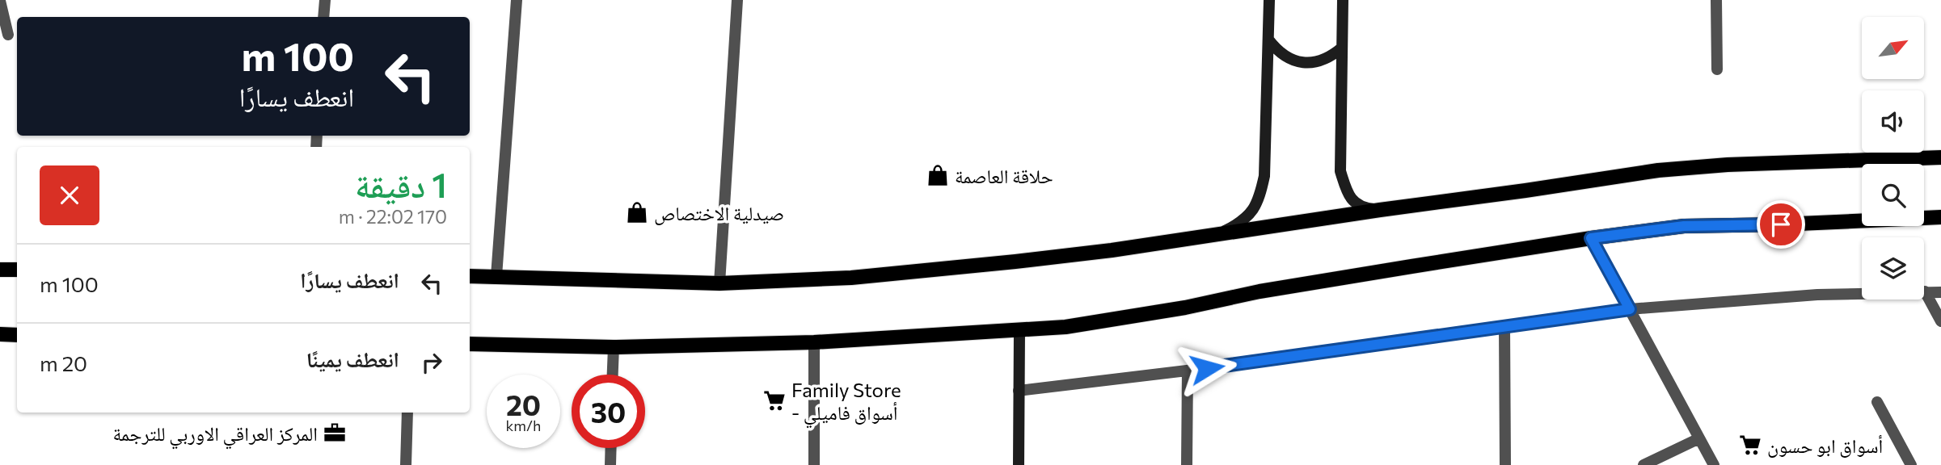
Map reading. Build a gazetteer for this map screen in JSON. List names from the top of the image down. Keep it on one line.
{"places":{"shop":["حلاقة العاصمة","صيدلية الاختصاص"],"supermarket":["Family Store - أسواق فاميلي","أسواق ابو حسون"],"office":["المركز العراقي الاوربي للترجمة"]},"north":"top right","page":{"turn":["100 m","انعطف يسارًا"],"heading":["1 دقيقة","170 m · 22:02"],"list":[{"name":"انعطف يسارًا","value":"100 m"},{"name":"انعطف يمينًا","value":"20 m"}],"speed":"20 km/h","limit":"30"}}
